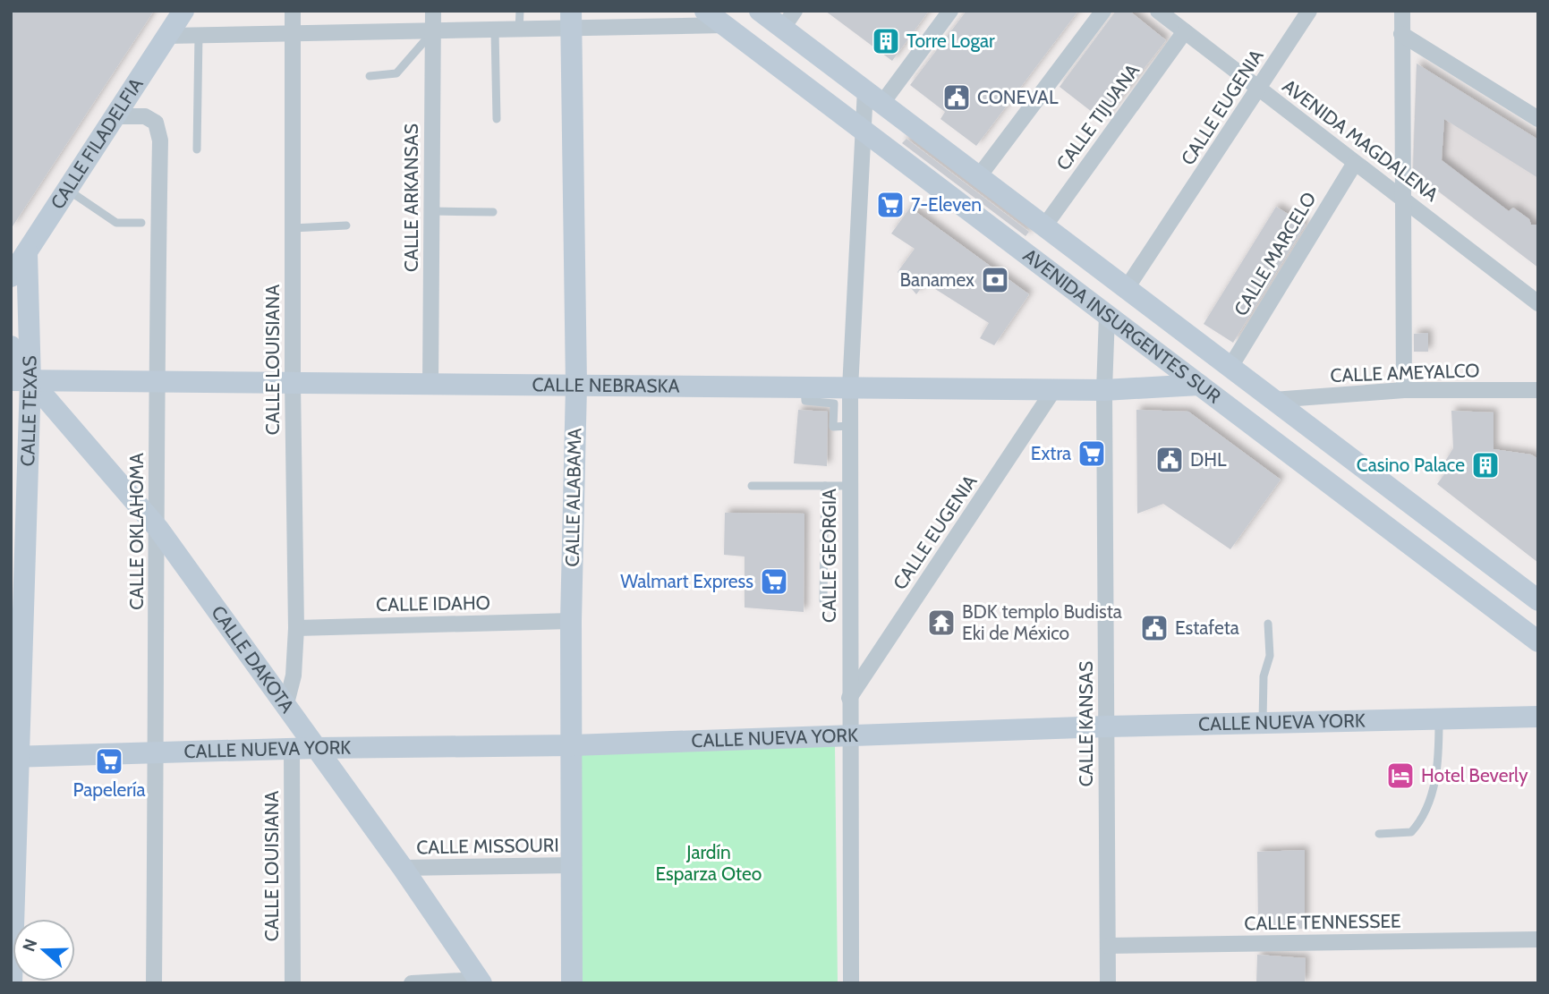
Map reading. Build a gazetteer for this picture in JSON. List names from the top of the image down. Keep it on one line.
{"streets":{"street":["CALLE EUGENIA","CALLE TIJUANA","AVENIDA MAGDALENA","CALLE FILADELFIA","CALLE ARKANSAS","CALLE MARCELO","AVENIDA INSURGENTES SUR","CALLE LOUISIANA","CALLE AMEYALCO","CALLE NEBRASKA","CALLE TEXAS","CALLE ALABAMA","CALLE OKLAHOMA","CALLE GEORGIA","CALLE IDAHO","CALLE DAKOTA","CALLE NUEVA YORK","CALLE KANSAS","CALLE MISSOURI","CALLE TENNESSEE"]},"crossings":[["CALLE EUGENIA","AVENIDA MAGDALENA"],["CALLE EUGENIA","AVENIDA INSURGENTES SUR"],["CALLE EUGENIA","CALLE NEBRASKA"],["CALLE EUGENIA","CALLE GEORGIA"],["CALLE TIJUANA","AVENIDA MAGDALENA"],["CALLE TIJUANA","AVENIDA INSURGENTES SUR"],["AVENIDA MAGDALENA","CALLE MARCELO"],["CALLE FILADELFIA","CALLE TEXAS"],["CALLE FILADELFIA","CALLE OKLAHOMA"],["CALLE ARKANSAS","CALLE NEBRASKA"],["CALLE MARCELO","AVENIDA INSURGENTES SUR"],["AVENIDA INSURGENTES SUR","CALLE AMEYALCO"],["AVENIDA INSURGENTES SUR","CALLE NEBRASKA"],["AVENIDA INSURGENTES SUR","CALLE GEORGIA"],["AVENIDA INSURGENTES SUR","CALLE KANSAS"],["CALLE LOUISIANA","CALLE NEBRASKA"],["CALLE LOUISIANA","CALLE IDAHO"],["CALLE LOUISIANA","CALLE DAKOTA"],["CALLE LOUISIANA","CALLE NUEVA YORK"],["CALLE NEBRASKA","CALLE TEXAS"],["CALLE NEBRASKA","CALLE ALABAMA"],["CALLE NEBRASKA","CALLE OKLAHOMA"],["CALLE NEBRASKA","CALLE GEORGIA"],["CALLE NEBRASKA","CALLE DAKOTA"],["CALLE NEBRASKA","CALLE KANSAS"],["CALLE TEXAS","CALLE DAKOTA"],["CALLE TEXAS","CALLE NUEVA YORK"],["CALLE ALABAMA","CALLE IDAHO"],["CALLE ALABAMA","CALLE NUEVA YORK"],["CALLE ALABAMA","CALLE MISSOURI"],["CALLE OKLAHOMA","CALLE DAKOTA"],["CALLE OKLAHOMA","CALLE NUEVA YORK"],["CALLE GEORGIA","CALLE NUEVA YORK"],["CALLE DAKOTA","CALLE NUEVA YORK"],["CALLE DAKOTA","CALLE MISSOURI"],["CALLE NUEVA YORK","CALLE KANSAS"],["CALLE KANSAS","CALLE TENNESSEE"]],"parks":["Jardín Esparza Oteo"],"places":{"building":["Torre Logar","Casino Palace"],"public building":["CONEVAL","DHL","Estafeta"],"supermarket":["7-Eleven","Extra","Walmart Express","Papelería"],"bank":["Banamex"],"temple":["BDK templo Budista Eki de México"],"hotel":["Hotel Beverly"]},"north":"left"}
